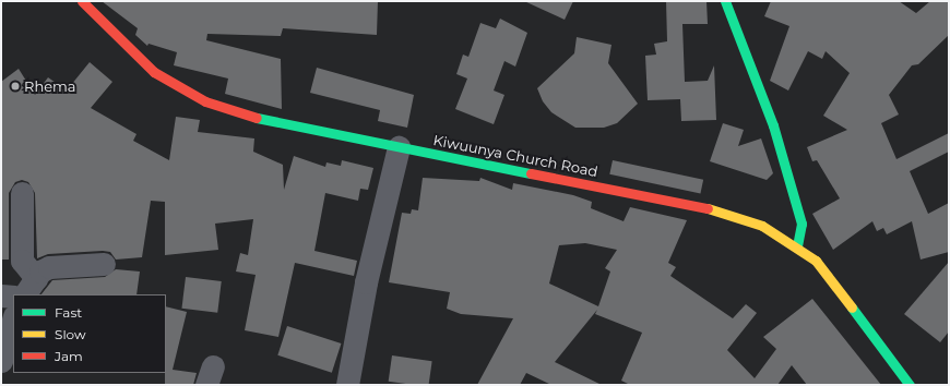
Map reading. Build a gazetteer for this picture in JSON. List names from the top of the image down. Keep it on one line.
{"streets":{"street":["Kiwuunya Church Road"]},"places":["Rhema"],"legend":["Fast","Slow","Jam"]}
